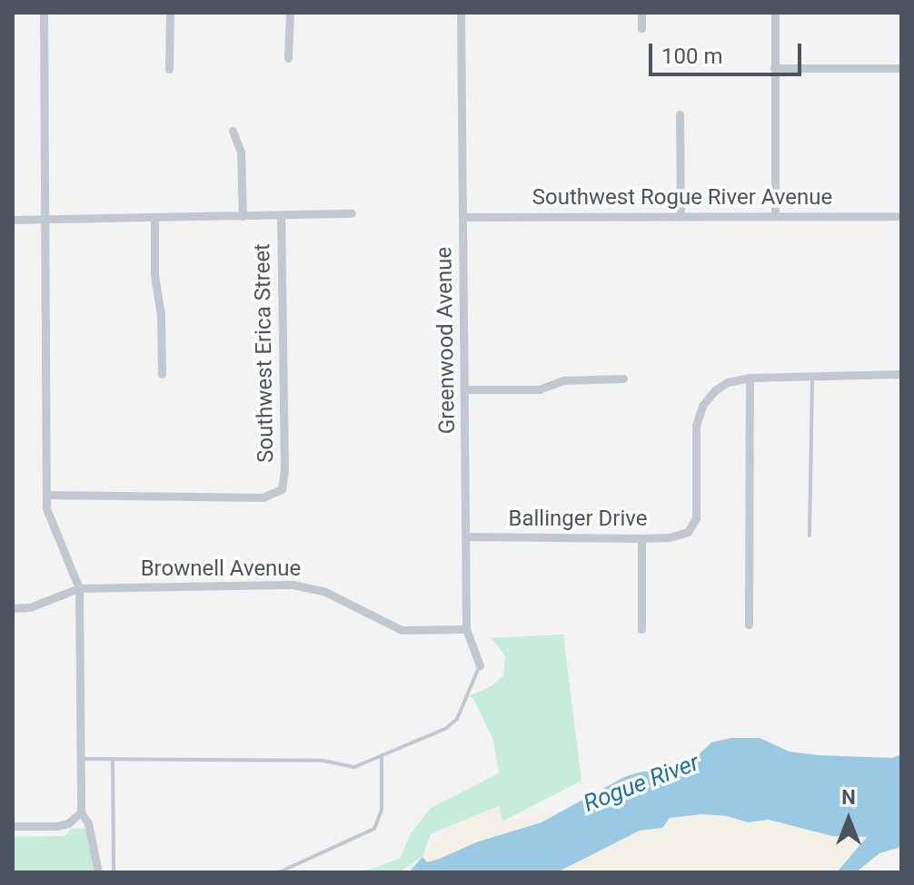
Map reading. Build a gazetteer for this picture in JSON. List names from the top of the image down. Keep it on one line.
{"streets":{"street":["Southwest Rogue River Avenue","Greenwood Avenue","Southwest Erica Street","Ballinger Drive","Brownell Avenue"]},"crossings":[["Southwest Rogue River Avenue","Greenwood Avenue"],["Greenwood Avenue","Ballinger Drive"],["Greenwood Avenue","Brownell Avenue"]],"water":["Rogue River"],"scale_bar":"100 m","north":"top"}
